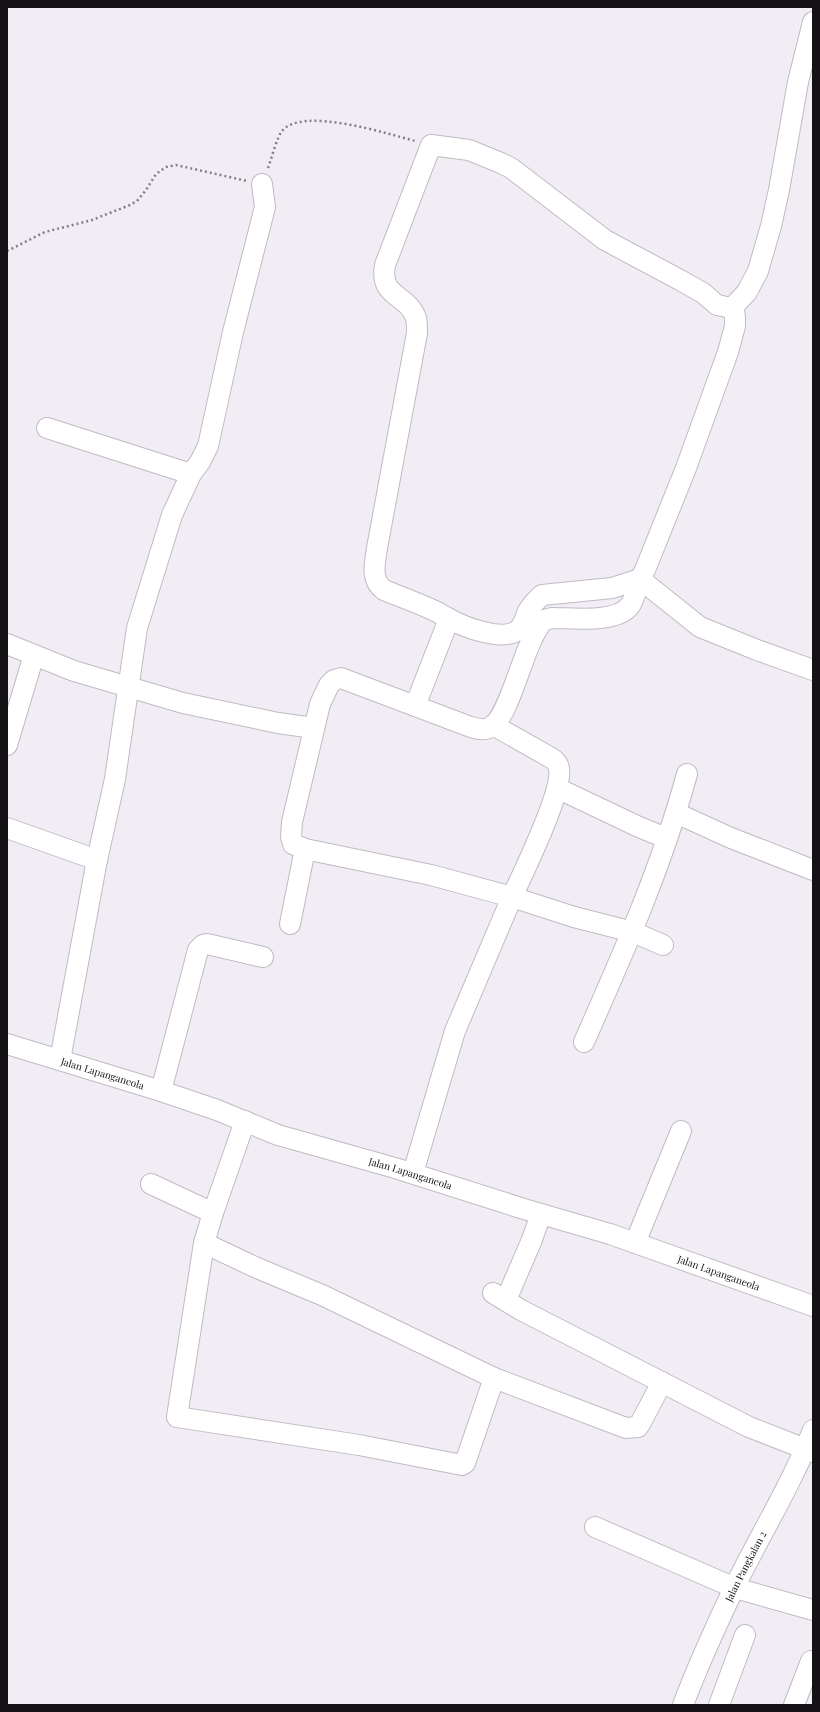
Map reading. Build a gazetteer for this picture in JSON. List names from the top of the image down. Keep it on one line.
{"streets":{"street":["Jalan Lapanganeola","Jalan Pangkalan 2"]}}
